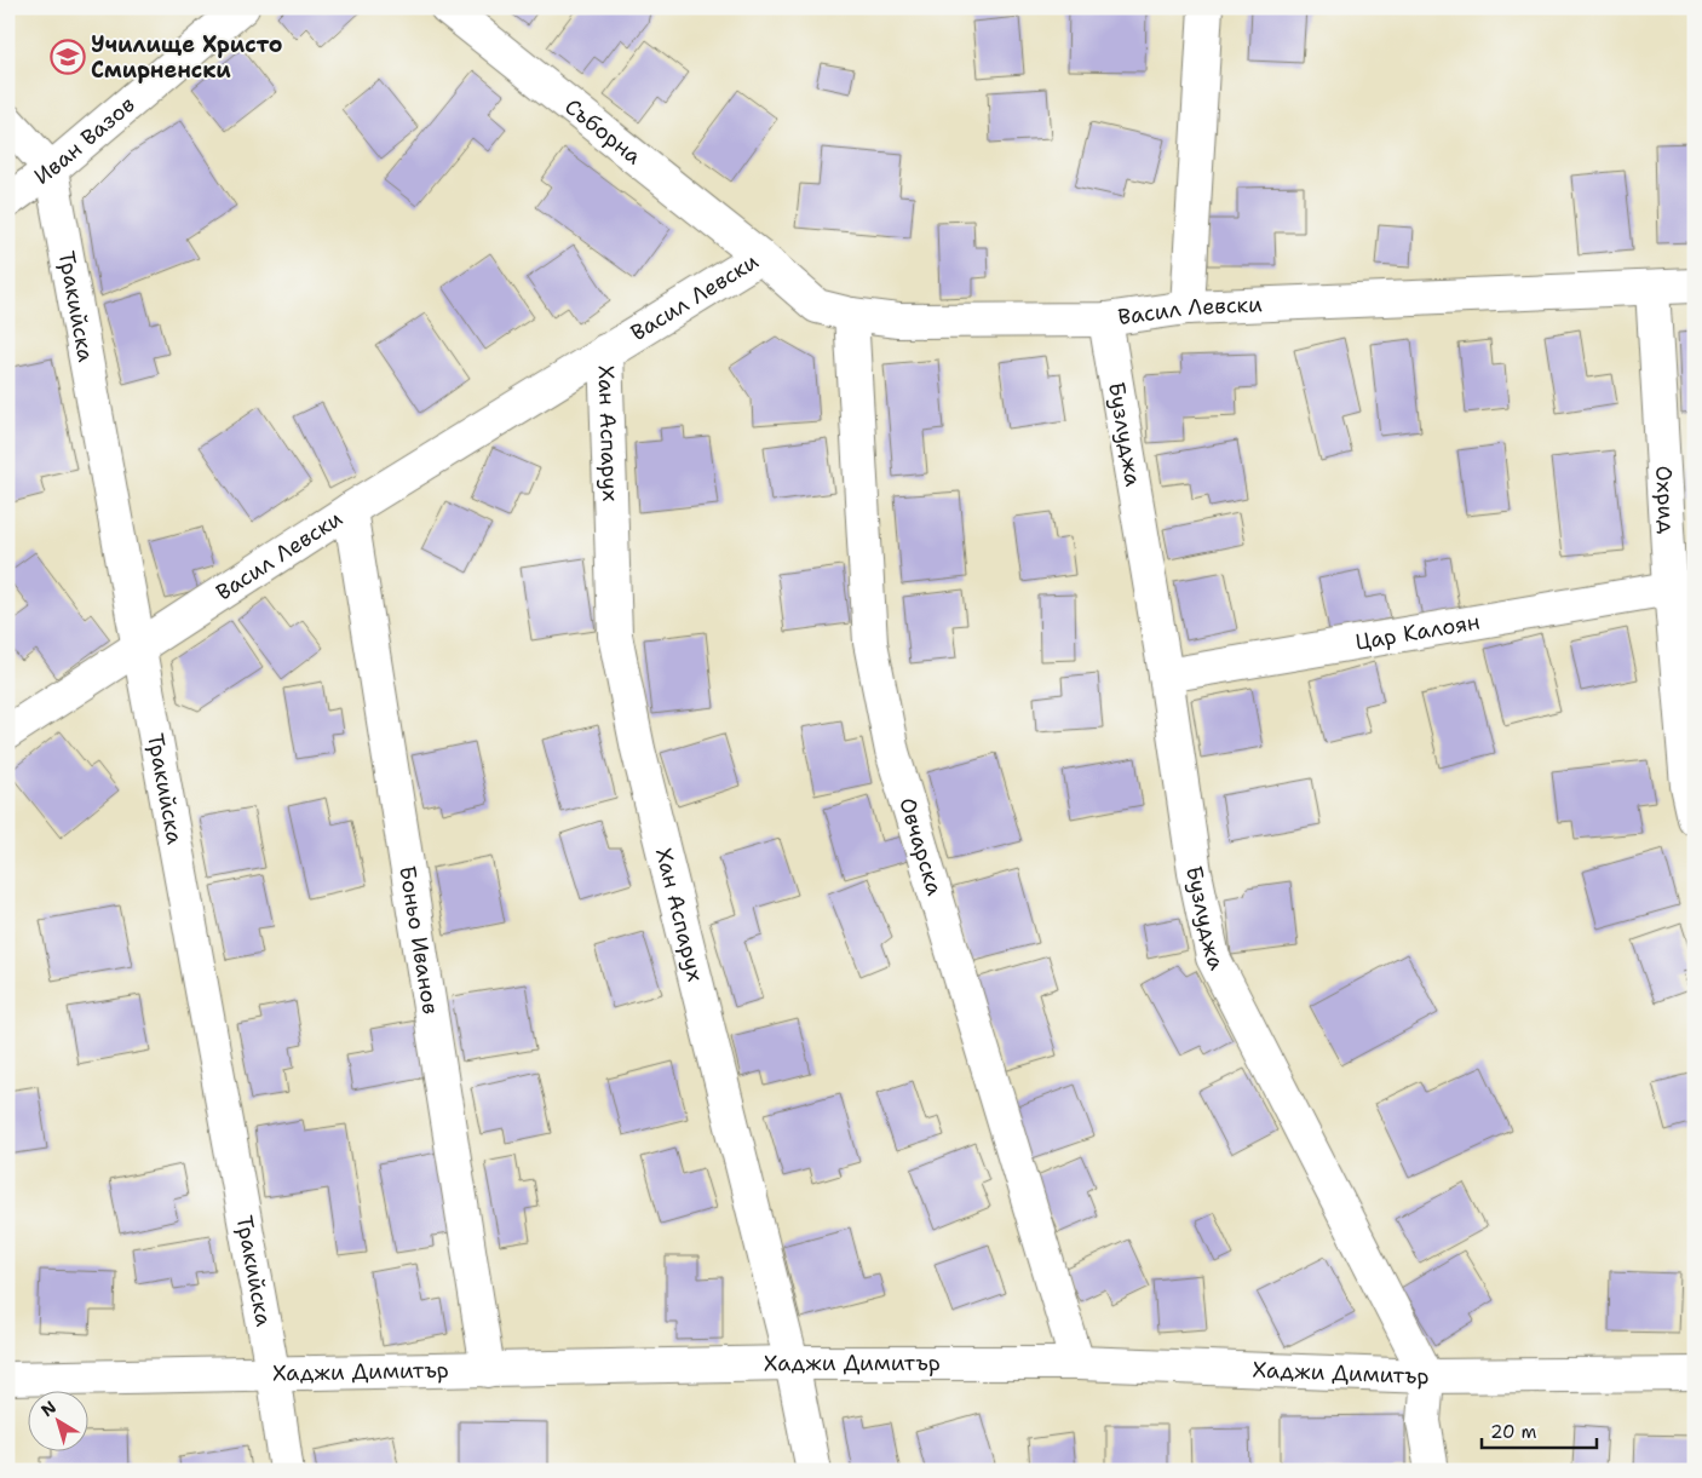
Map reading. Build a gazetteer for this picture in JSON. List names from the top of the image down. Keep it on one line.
{"streets":{"street":["Съборна","Иван Вазов","Васил Левски","Тракийска","Хан Аспарух","Бузлуджа","Охрид","Цар Калоян","Овчарска","Боньо Иванов","Хаджи Димитър"]},"crossings":[["Съборна","Васил Левски"],["Иван Вазов","Тракийска"],["Васил Левски","Тракийска"],["Васил Левски","Хан Аспарух"],["Васил Левски","Бузлуджа"],["Васил Левски","Охрид"],["Васил Левски","Овчарска"],["Васил Левски","Боньо Иванов"],["Тракийска","Хаджи Димитър"],["Хан Аспарух","Хаджи Димитър"],["Бузлуджа","Цар Калоян"],["Бузлуджа","Хаджи Димитър"],["Охрид","Цар Калоян"],["Овчарска","Хаджи Димитър"],["Боньо Иванов","Хаджи Димитър"]],"places":{"school or university":["Училище Христо Смирненски"]},"scale_bar":"20 m","north":"top left"}
